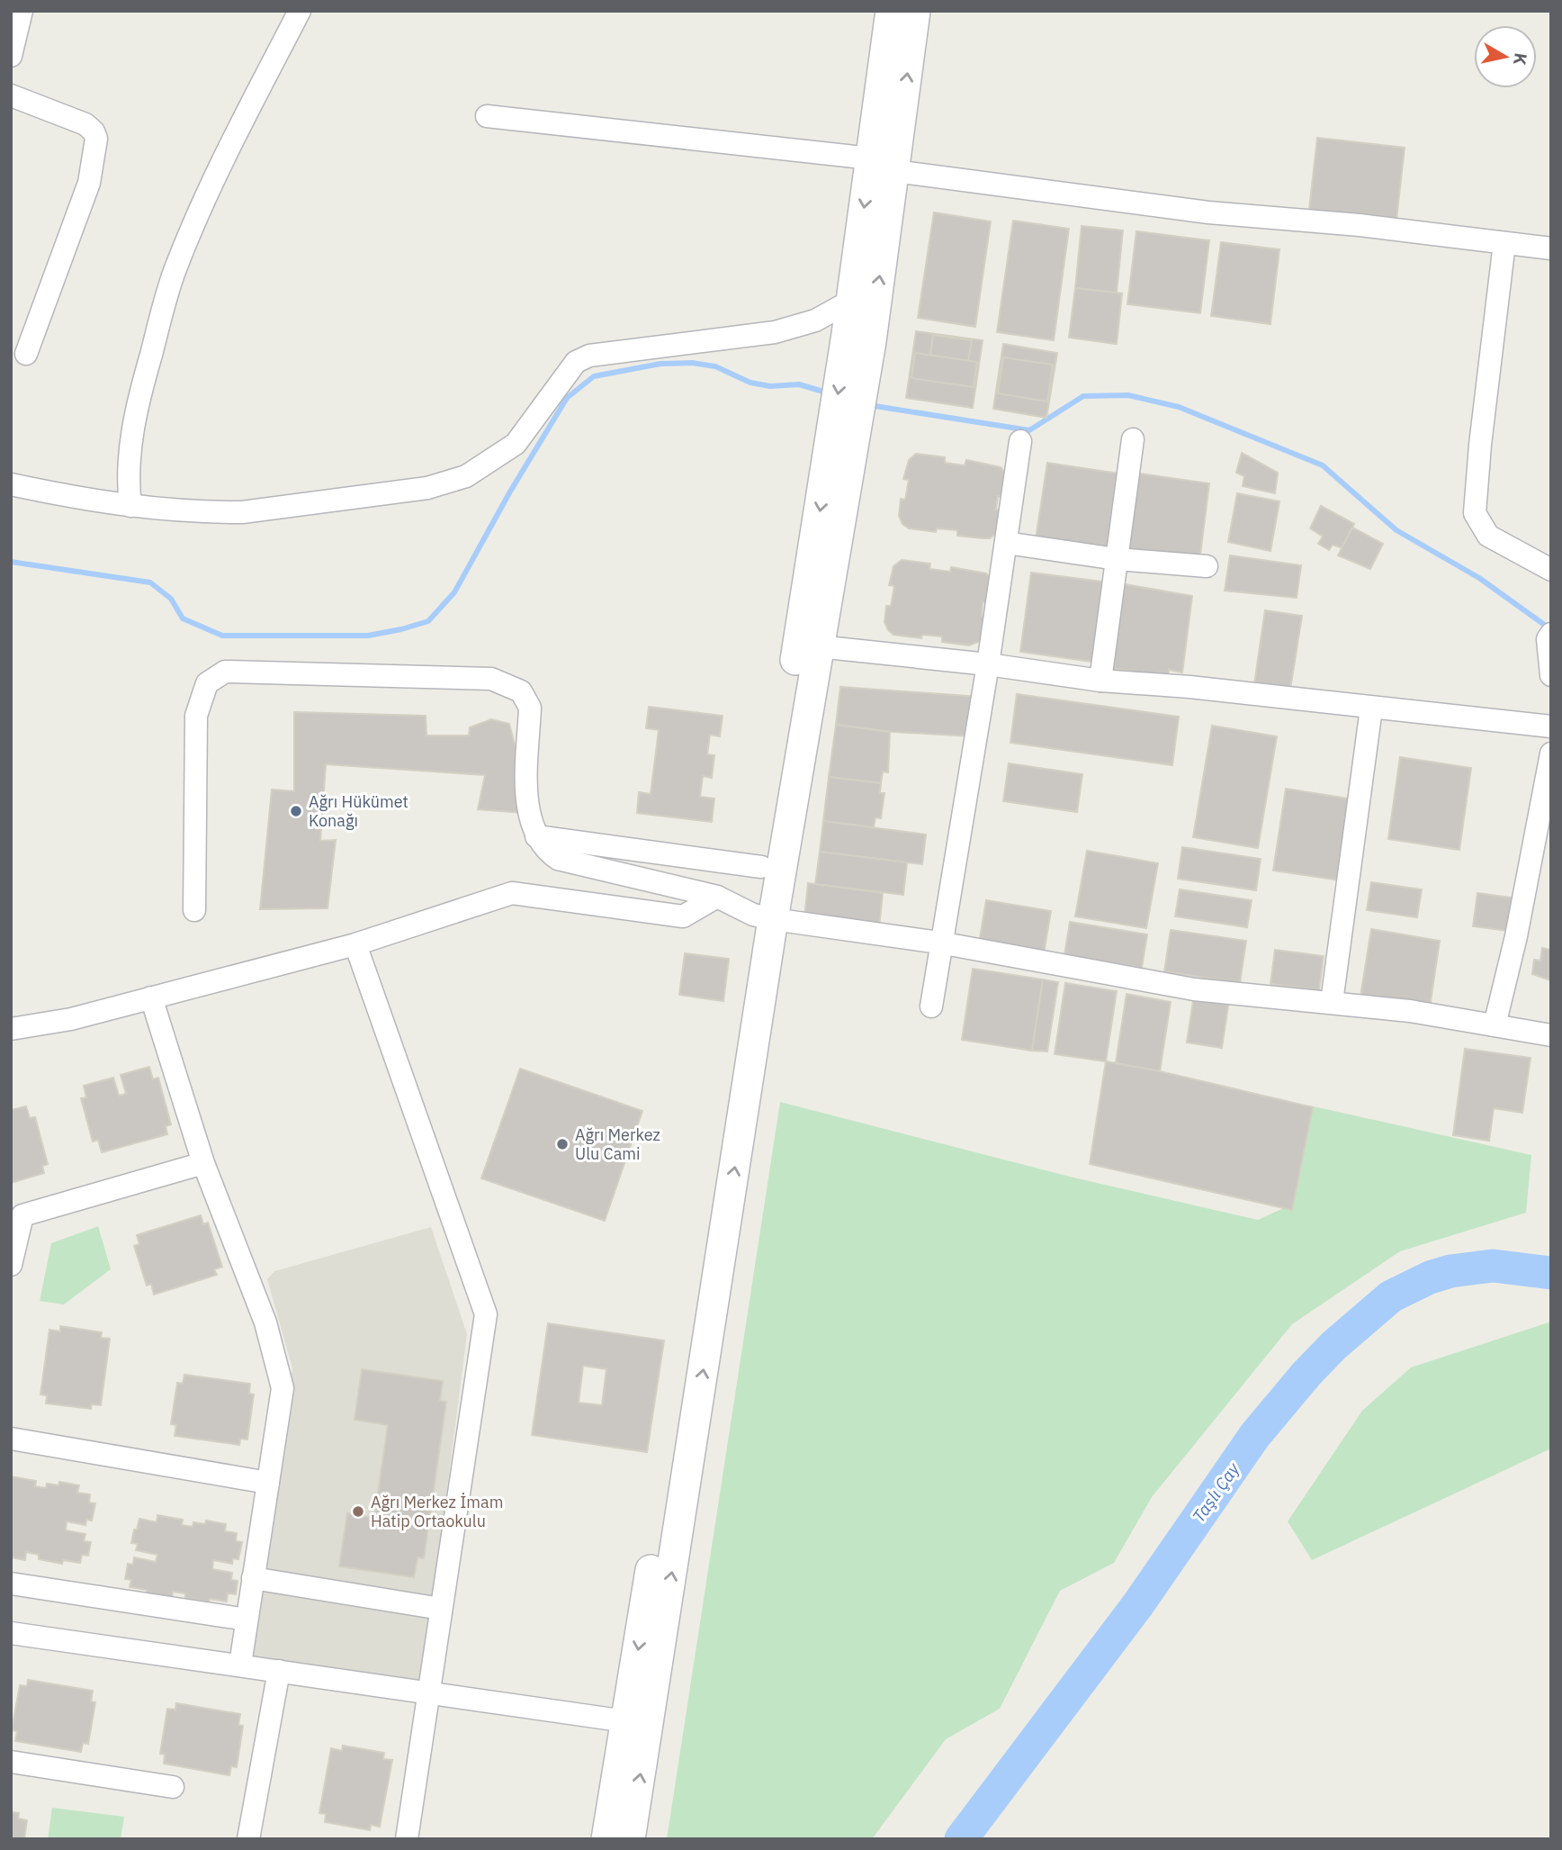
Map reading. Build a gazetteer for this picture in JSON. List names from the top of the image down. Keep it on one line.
{"water":["Taşlı Çay"],"places":["Ağrı Hükümet Konağı","Ağrı Merkez Ulu Cami","Ağrı Merkez İmam Hatip Ortaokulu"],"north":"right"}
